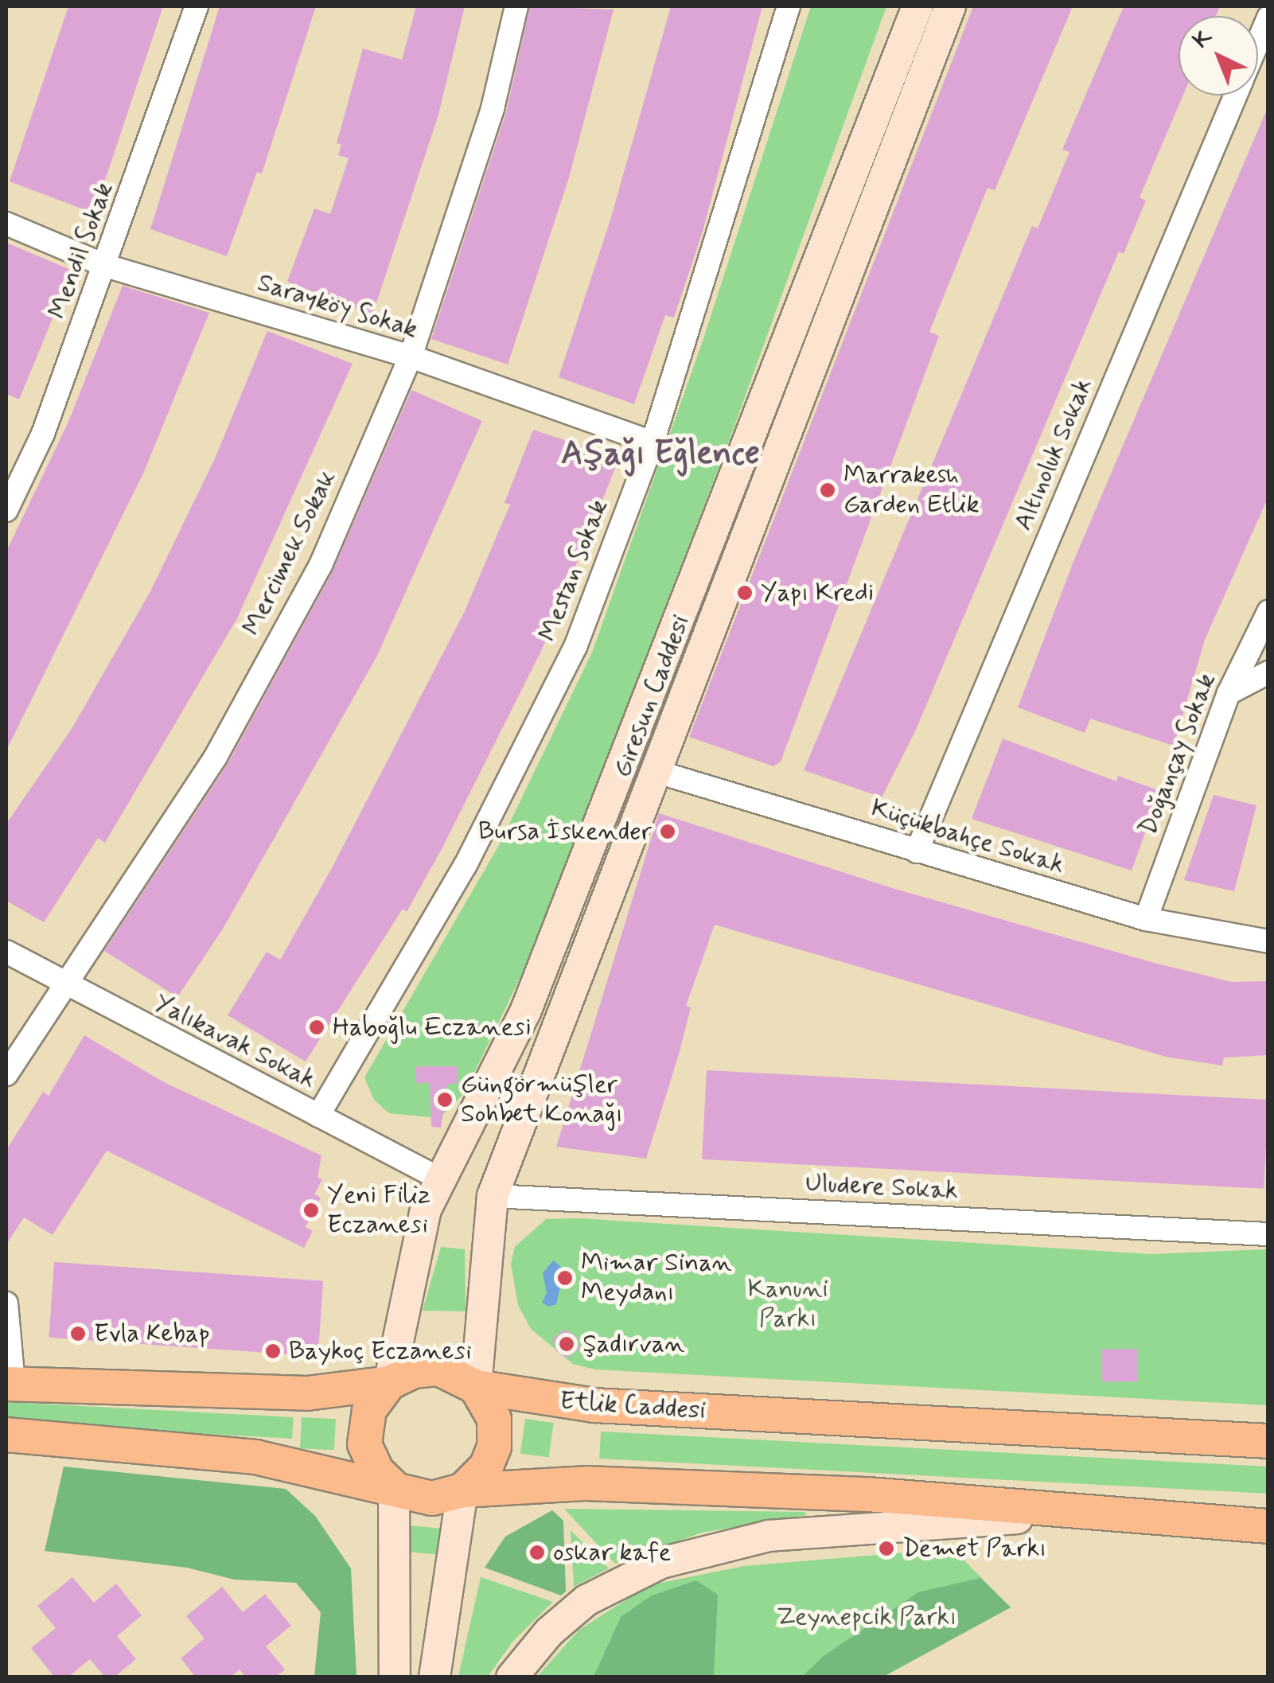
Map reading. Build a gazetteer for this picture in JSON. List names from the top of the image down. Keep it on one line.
{"streets":{"main road":["Giresun Caddesi","Etlik Caddesi"],"street":["Mendil Sokak","Sarayköy Sokak","Altınoluk Sokak","Mercimek Sokak","Mestan Sokak","Doğançay Sokak","Küçükbahçe Sokak","Yalıkavak Sokak","Uludere Sokak"]},"crossings":[["Mendil Sokak","Sarayköy Sokak"],["Sarayköy Sokak","Mercimek Sokak"],["Sarayköy Sokak","Mestan Sokak"],["Altınoluk Sokak","Küçükbahçe Sokak"],["Mercimek Sokak","Yalıkavak Sokak"],["Mestan Sokak","Yalıkavak Sokak"],["Giresun Caddesi","Küçükbahçe Sokak"],["Giresun Caddesi","Yalıkavak Sokak"],["Giresun Caddesi","Uludere Sokak"],["Giresun Caddesi","Etlik Caddesi"],["Doğançay Sokak","Küçükbahçe Sokak"]],"districts":["Aşağı Eğlence"],"parks":["Kanuni Parkı","Zeynepcik Parkı"],"places":["Marrakesh Garden Etlik","Yapı Kredi","Bursa İskender","Haboğlu Eczanesi","Güngörmüşler Sohbet Konağı","Yeni Filiz Eczanesi","Mimar Sinan Meydanı","Evla Kebap","Şadırvan","Baykoç Eczanesi","Demet Parkı","oskar kafe"],"north":"top left"}
